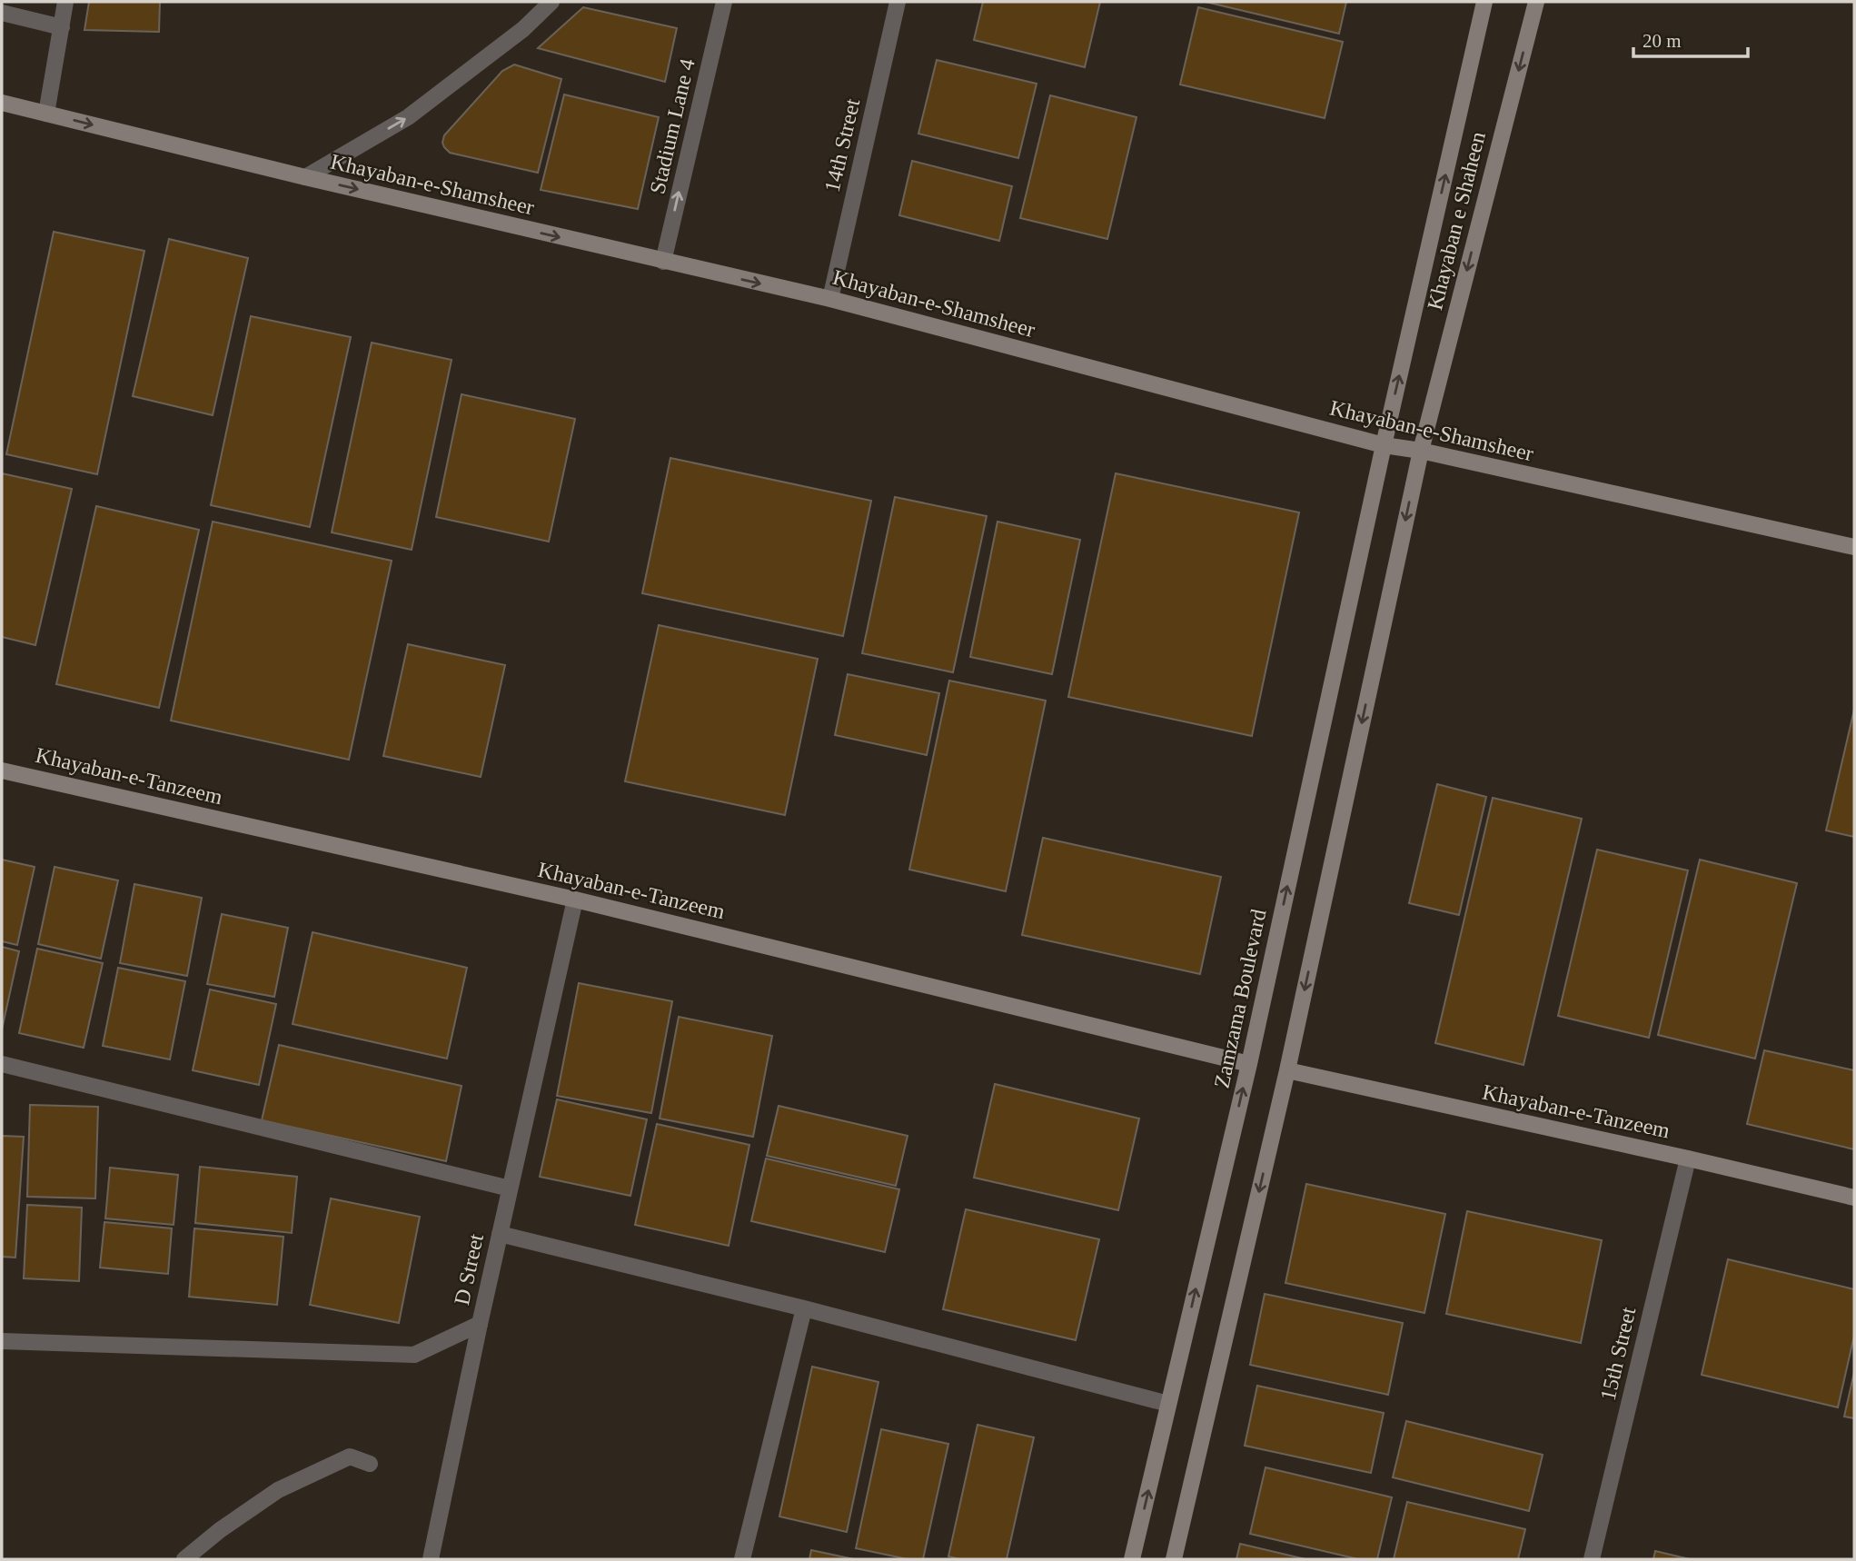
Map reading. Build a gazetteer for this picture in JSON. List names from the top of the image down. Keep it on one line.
{"streets":{"main road":["Khayaban-e-Shamsheer","Khayaban e Shaheen","Khayaban-e-Tanzeem","Zamzama Boulevard"],"street":["Stadium Lane 4","14th Street","D Street","15th Street"]},"crossings":[["Stadium Lane 4","Khayaban-e-Shamsheer"],["14th Street","Khayaban-e-Shamsheer"],["Khayaban-e-Shamsheer","Khayaban e Shaheen"],["Khayaban-e-Shamsheer","Zamzama Boulevard"],["Khayaban e Shaheen","Zamzama Boulevard"],["Khayaban-e-Tanzeem","Zamzama Boulevard"],["Khayaban-e-Tanzeem","D Street"],["Khayaban-e-Tanzeem","15th Street"]],"one_way":["Stadium Lane 4","Khayaban-e-Shamsheer"],"scale_bar":"20 m"}
